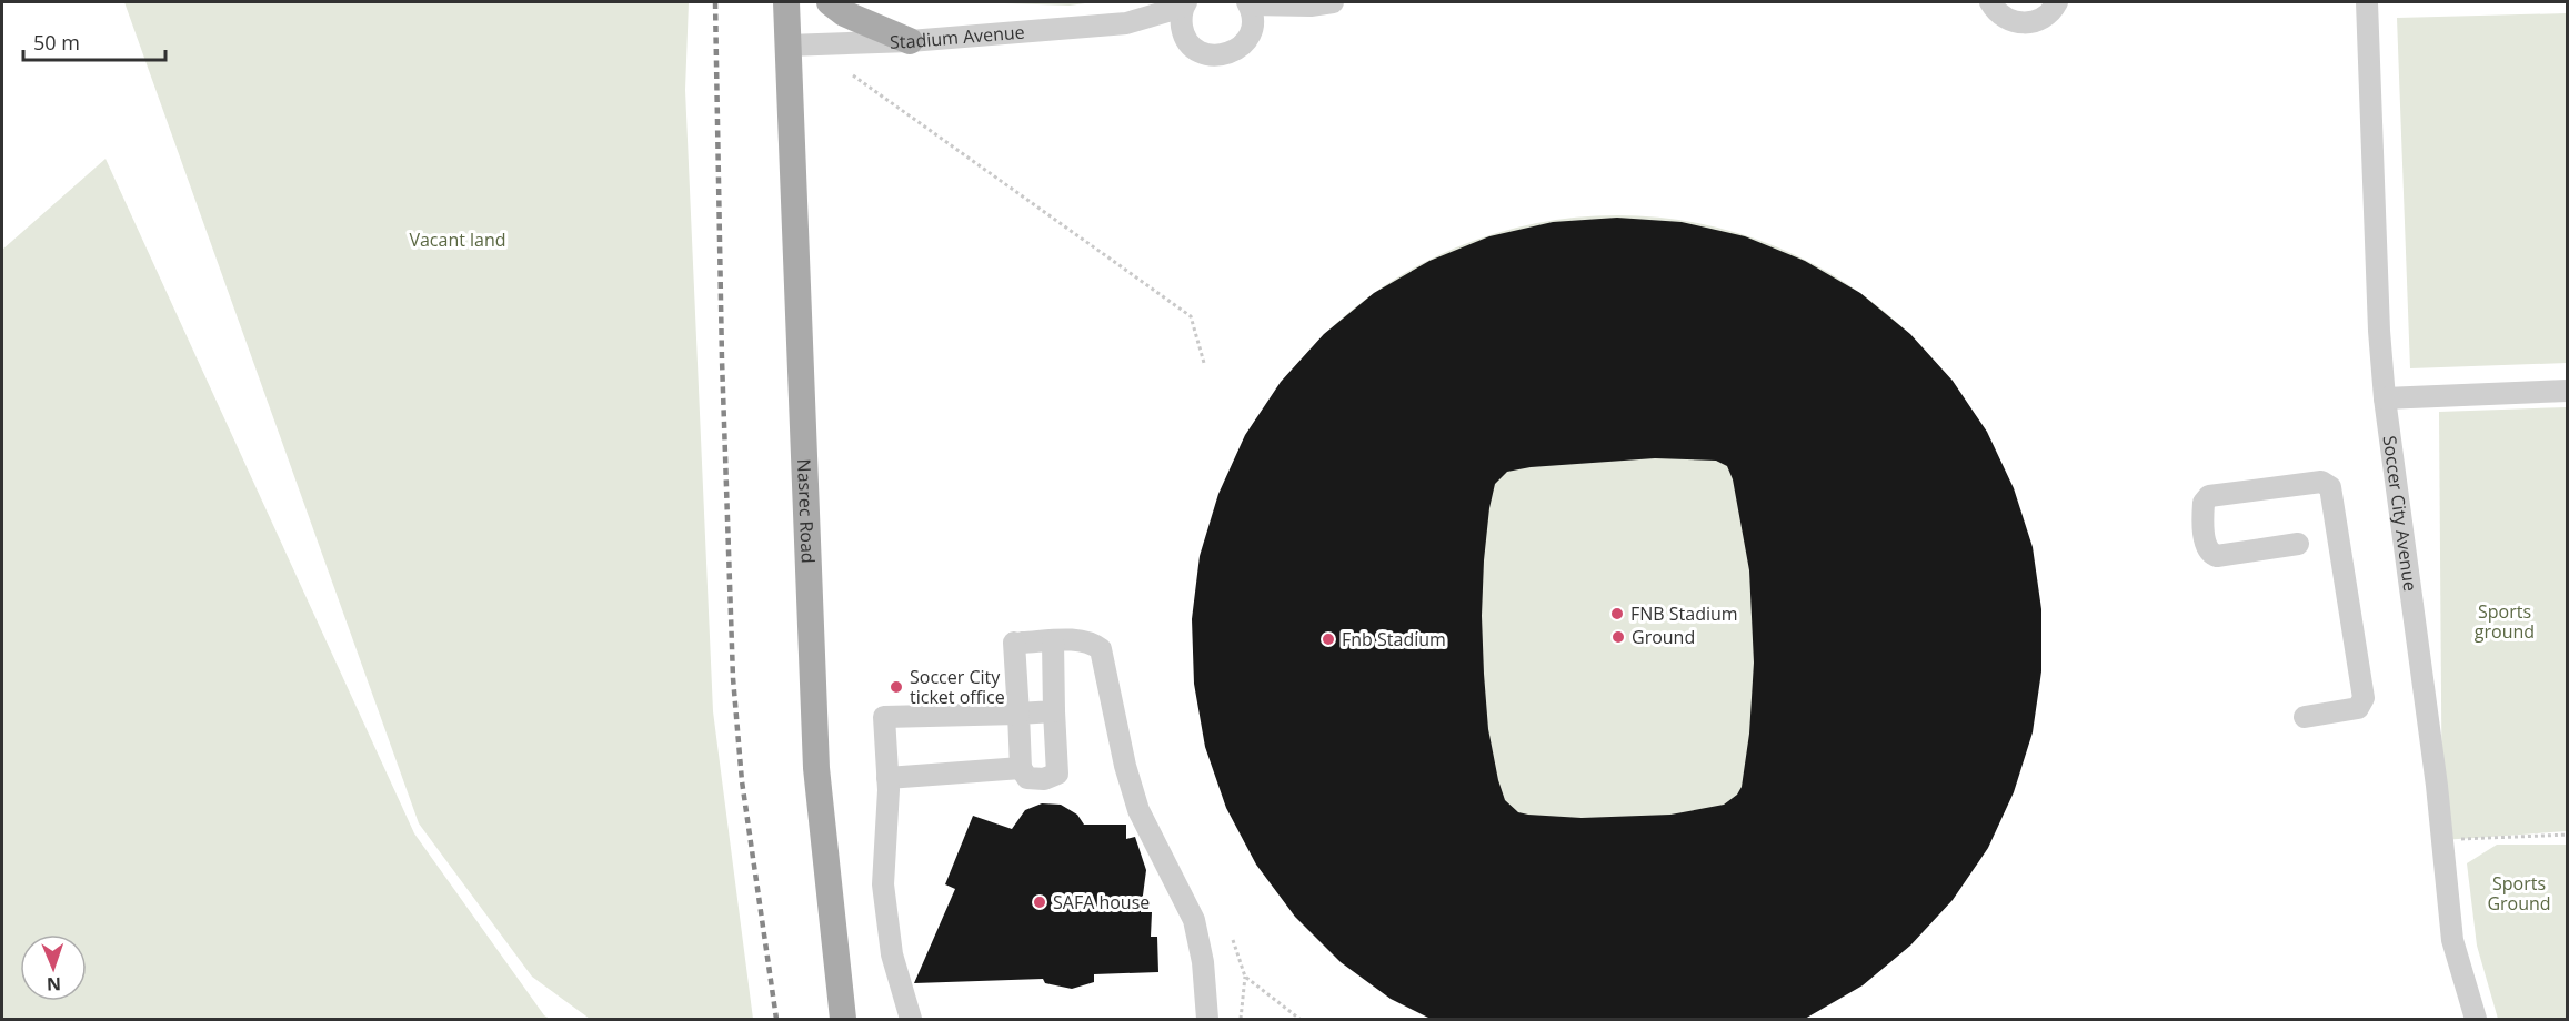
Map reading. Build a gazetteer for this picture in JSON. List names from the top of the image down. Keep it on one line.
{"streets":{"main road":["Nasrec Road"],"street":["Stadium Avenue","Soccer City Avenue"]},"crossings":[["Stadium Avenue","Nasrec Road"]],"parks":["Vacant land","Sports ground","Sports Ground"],"places":["FNB Stadium","Ground","Fnb Stadium","Soccer City ticket office","SAFA house"],"scale_bar":"50 m","north":"bottom"}
